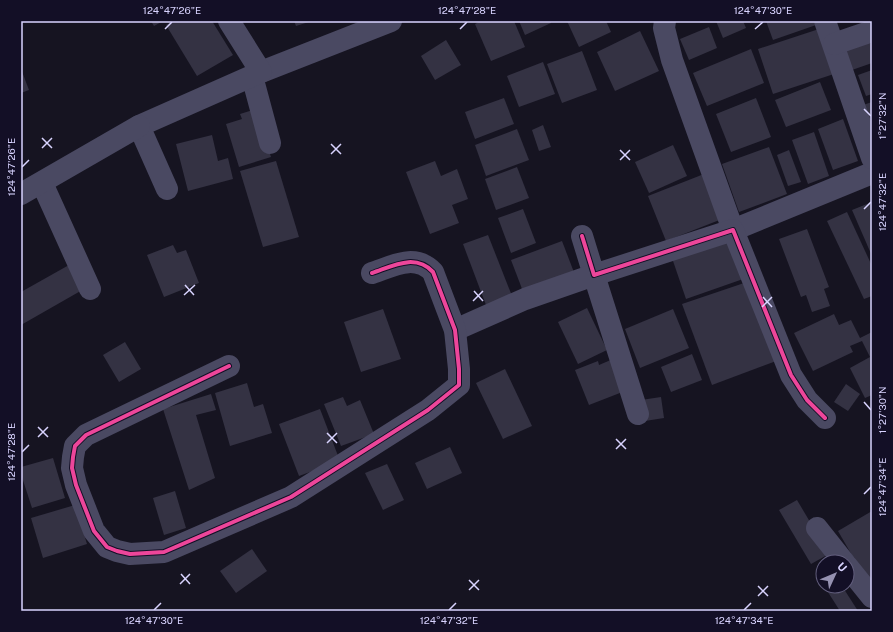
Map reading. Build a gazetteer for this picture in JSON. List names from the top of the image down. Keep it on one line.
{"north":"top right","coordinates":["124°47'26\"E","124°47'28\"E","124°47'30\"E","1°27'32\"N","124°47'32\"E","1°27'30\"N","124°47'34\"E"]}
